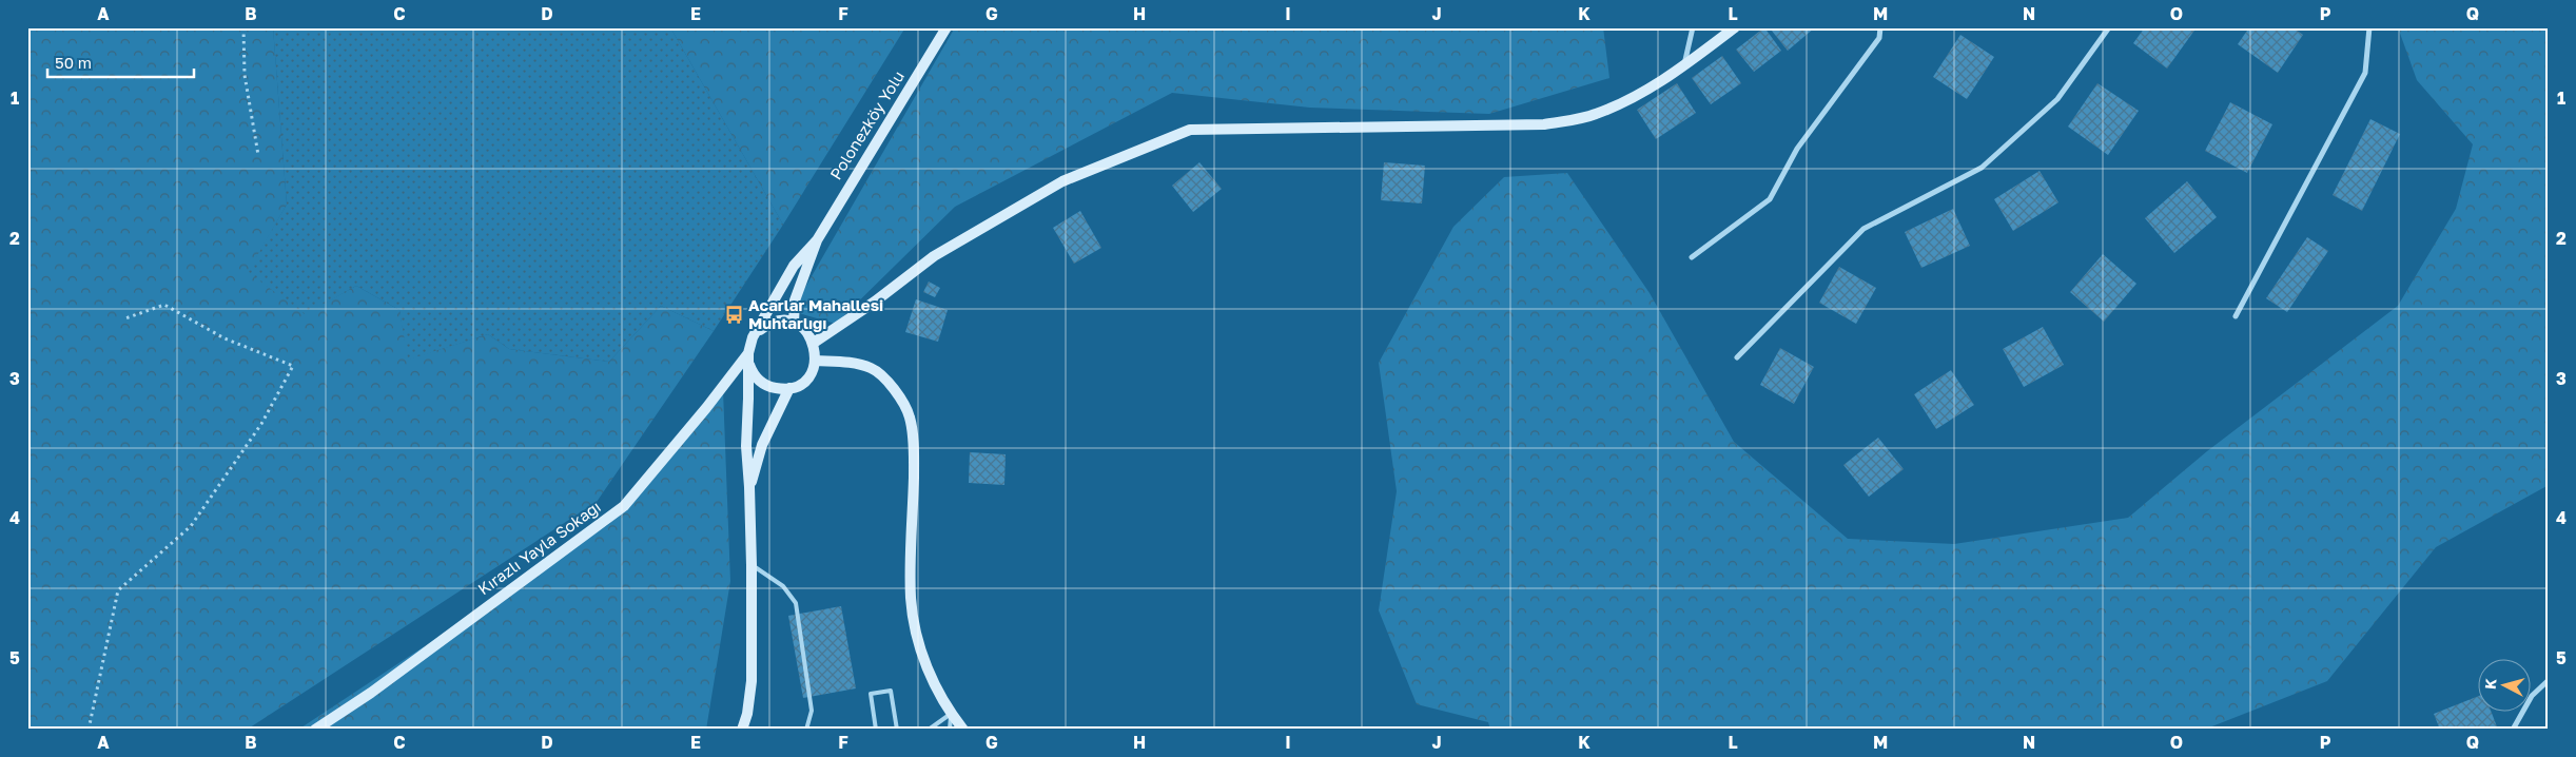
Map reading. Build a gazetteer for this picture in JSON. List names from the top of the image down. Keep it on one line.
{"streets":{"main road":["Polonezköy Yolu","Kırazlı Yayla Sokağı"]},"places":{"bus stop":["Acarlar Mahallesi Muhtarlığı"]},"scale_bar":"50 m","north":"left","grid":{"columns":["A","B","C","D","E","F","G","H","I","J","K","L","M","N","O","P","Q"],"rows":["1","2","3","4","5"]}}
